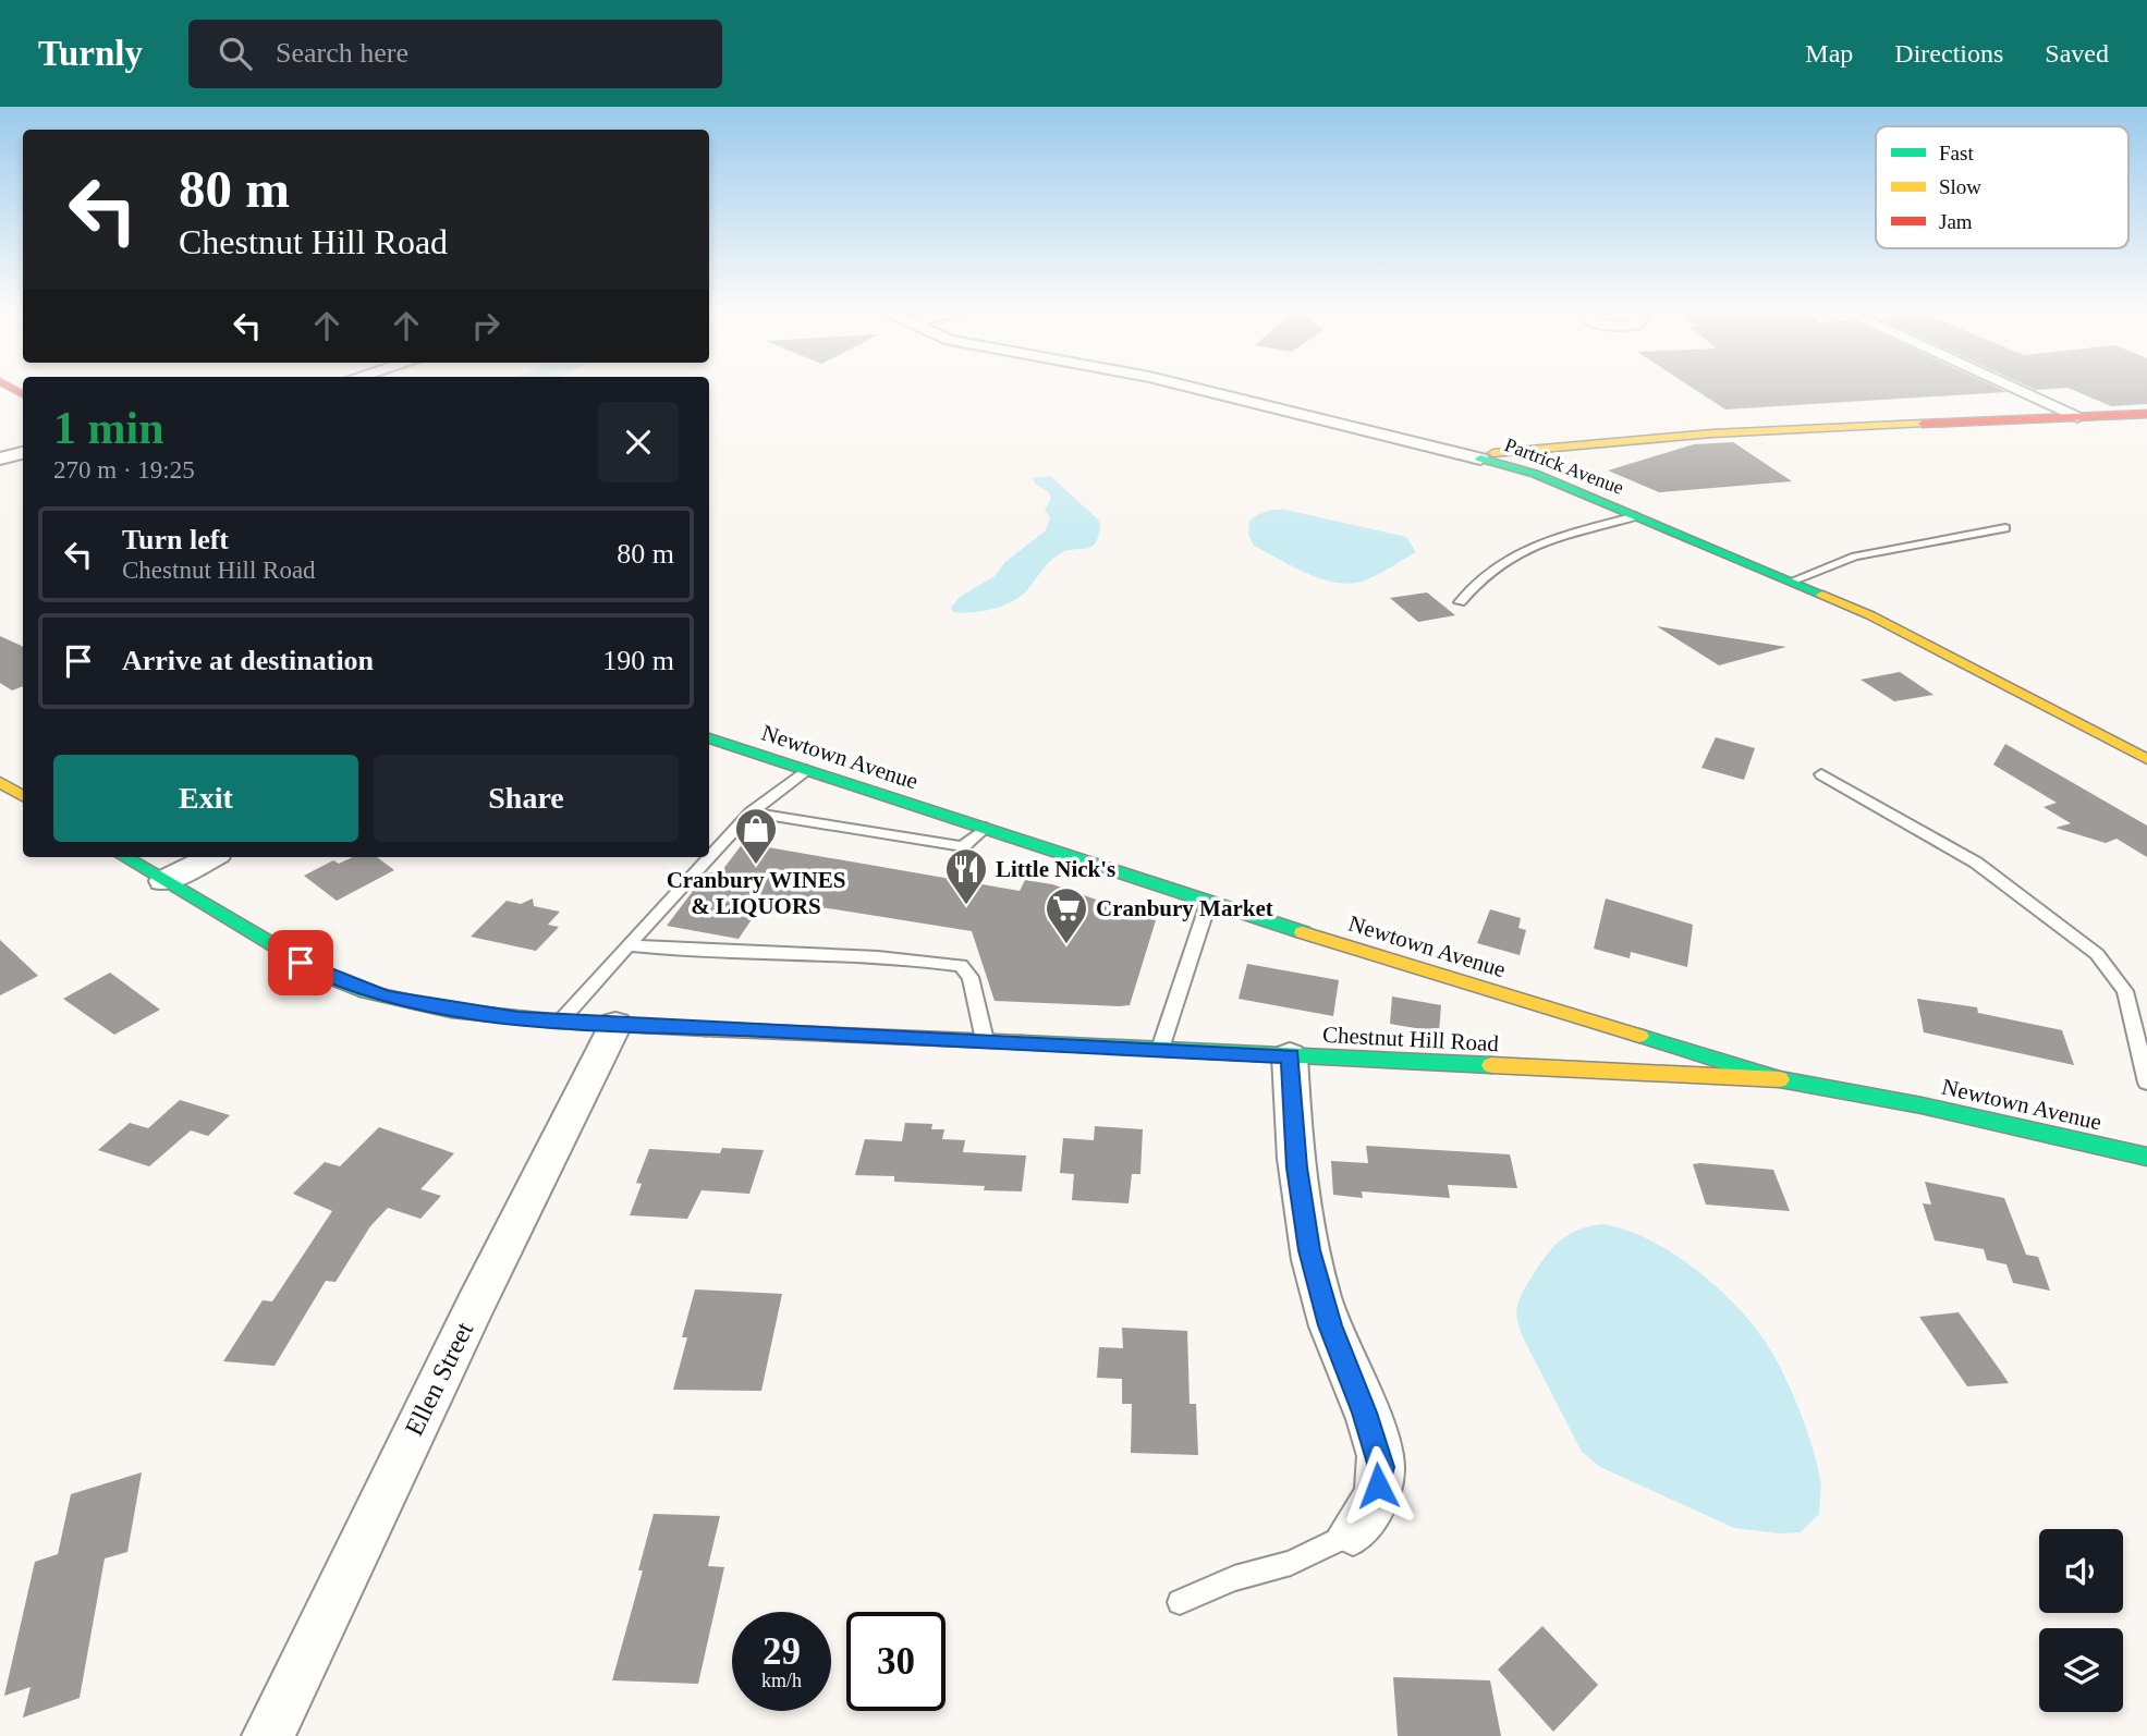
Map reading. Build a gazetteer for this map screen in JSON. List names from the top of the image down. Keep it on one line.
{"streets":{"street":["Partrick Avenue","Newtown Avenue","Chestnut Hill Road","Ellen Street"]},"crossings":[["Newtown Avenue","Chestnut Hill Road"],["Chestnut Hill Road","Ellen Street"]],"places":{"shop":["Cranbury WINES & LIQUORS"],"restaurant":["Little Nick's"],"supermarket":["Cranbury Market"]},"legend":["Fast","Slow","Jam"],"page":{"header":"Turnly","search":"Search here","nav":["Map","Directions","Saved"],"turn":["80 m","Chestnut Hill Road"],"heading":["1 min","270 m · 19:25"],"list":[{"name":"Turn left","note":"Chestnut Hill Road","value":"80 m"},{"name":"Arrive at destination","value":"190 m"}],"buttons":["Exit","Share"],"speed":"29 km/h","limit":"30"}}
